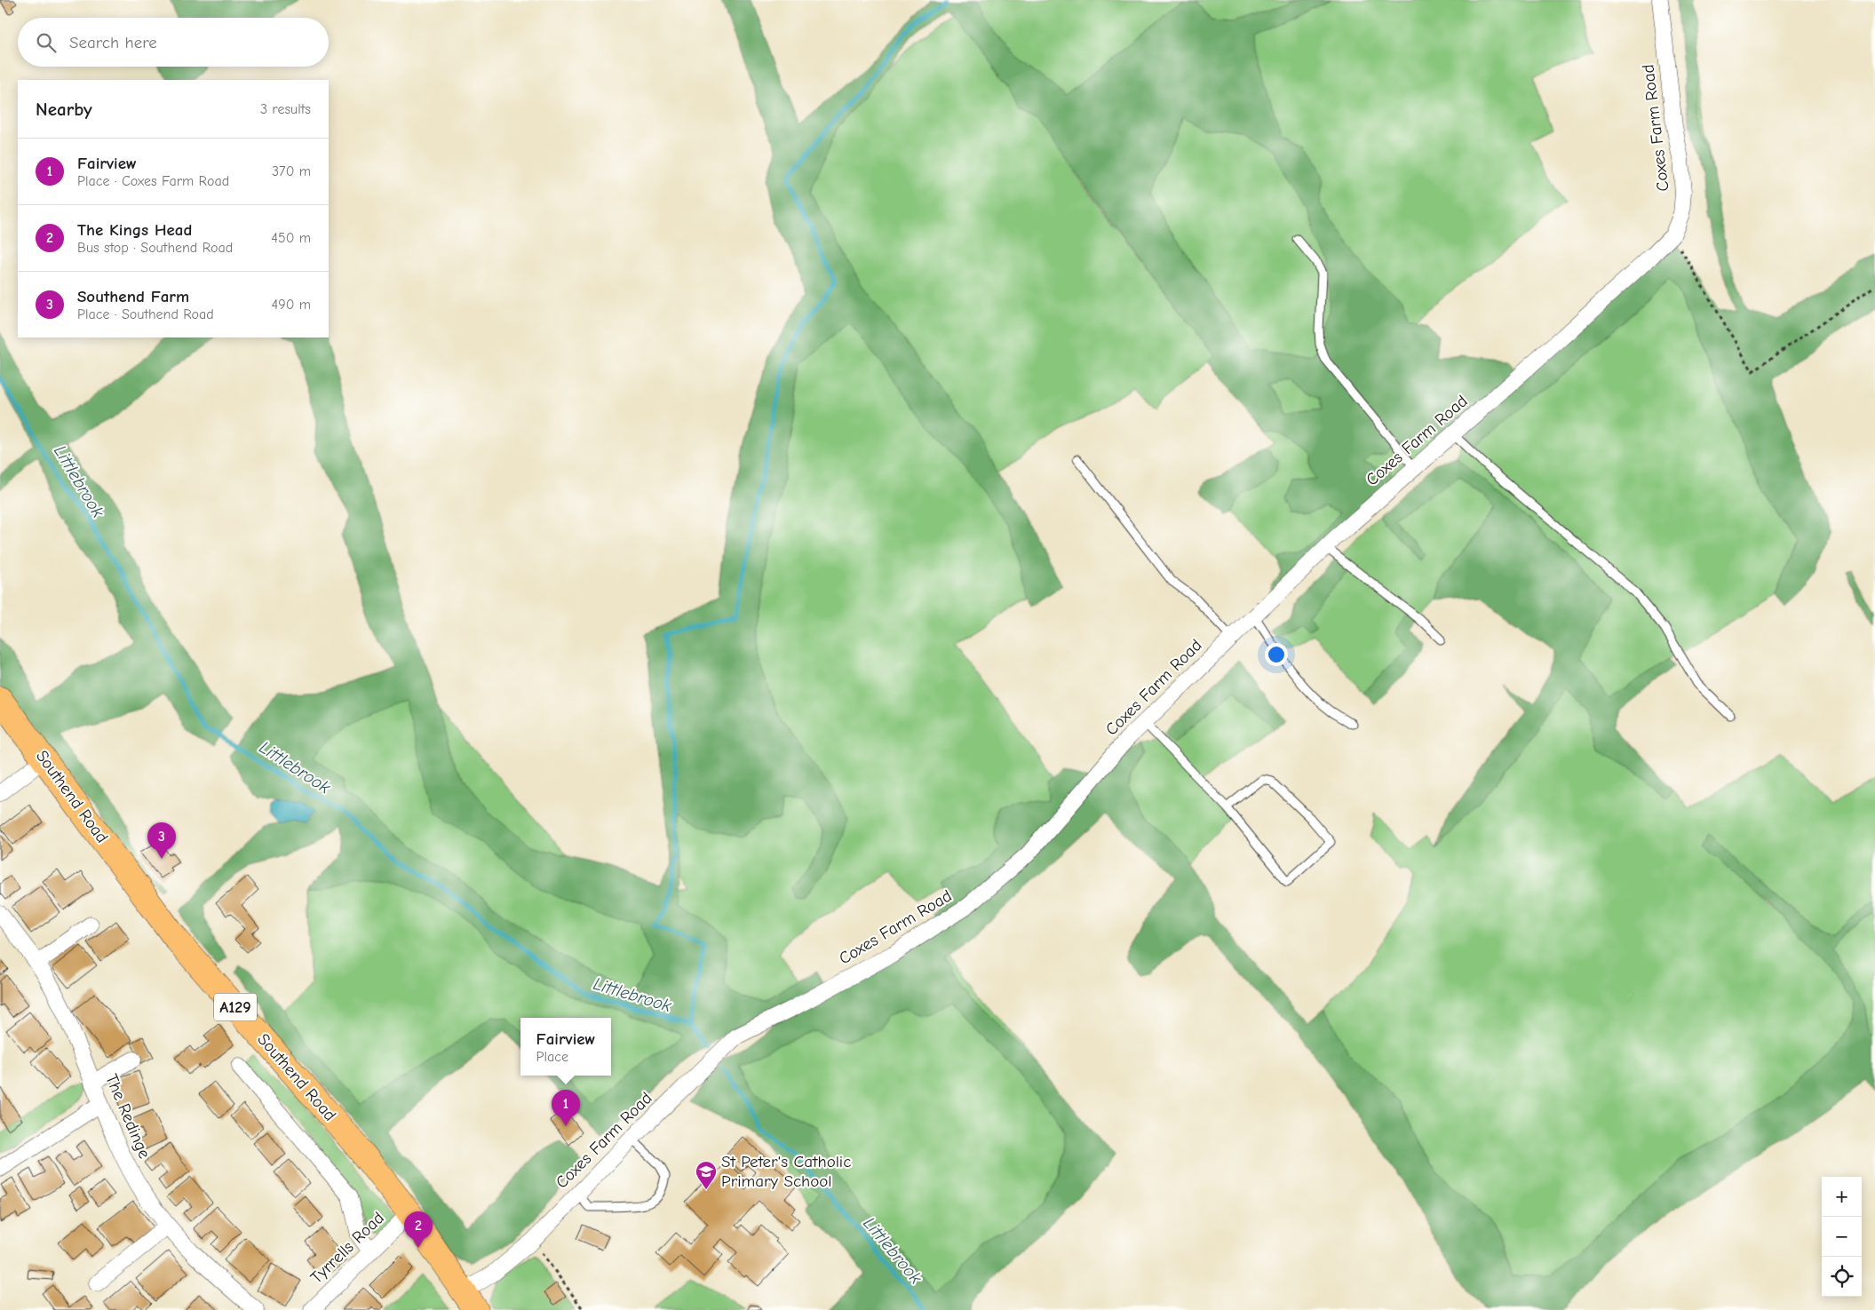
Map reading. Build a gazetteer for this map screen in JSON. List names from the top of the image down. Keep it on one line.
{"streets":{"main road":["Southend Road","A129"],"street":["Coxes Farm Road","The Redinge","Tyrrells Road"]},"crossings":[["Coxes Farm Road","Southend Road"],["Southend Road","Tyrrells Road"]],"water":["Littlebrook"],"places":{"school or university":["St Peter's Catholic Primary School"]},"page":{"search":"Search here","heading":["Nearby","3 results"],"list":[{"mark":"1","name":"Fairview","note":"Place · Coxes Farm Road","value":"370 m"},{"mark":"2","name":"The Kings Head","note":"Bus stop · Southend Road","value":"450 m"},{"mark":"3","name":"Southend Farm","note":"Place · Southend Road","value":"490 m"}],"pins":["3","1","2"],"popup":["Fairview","Place"],"map_buttons":["+","−"]}}
